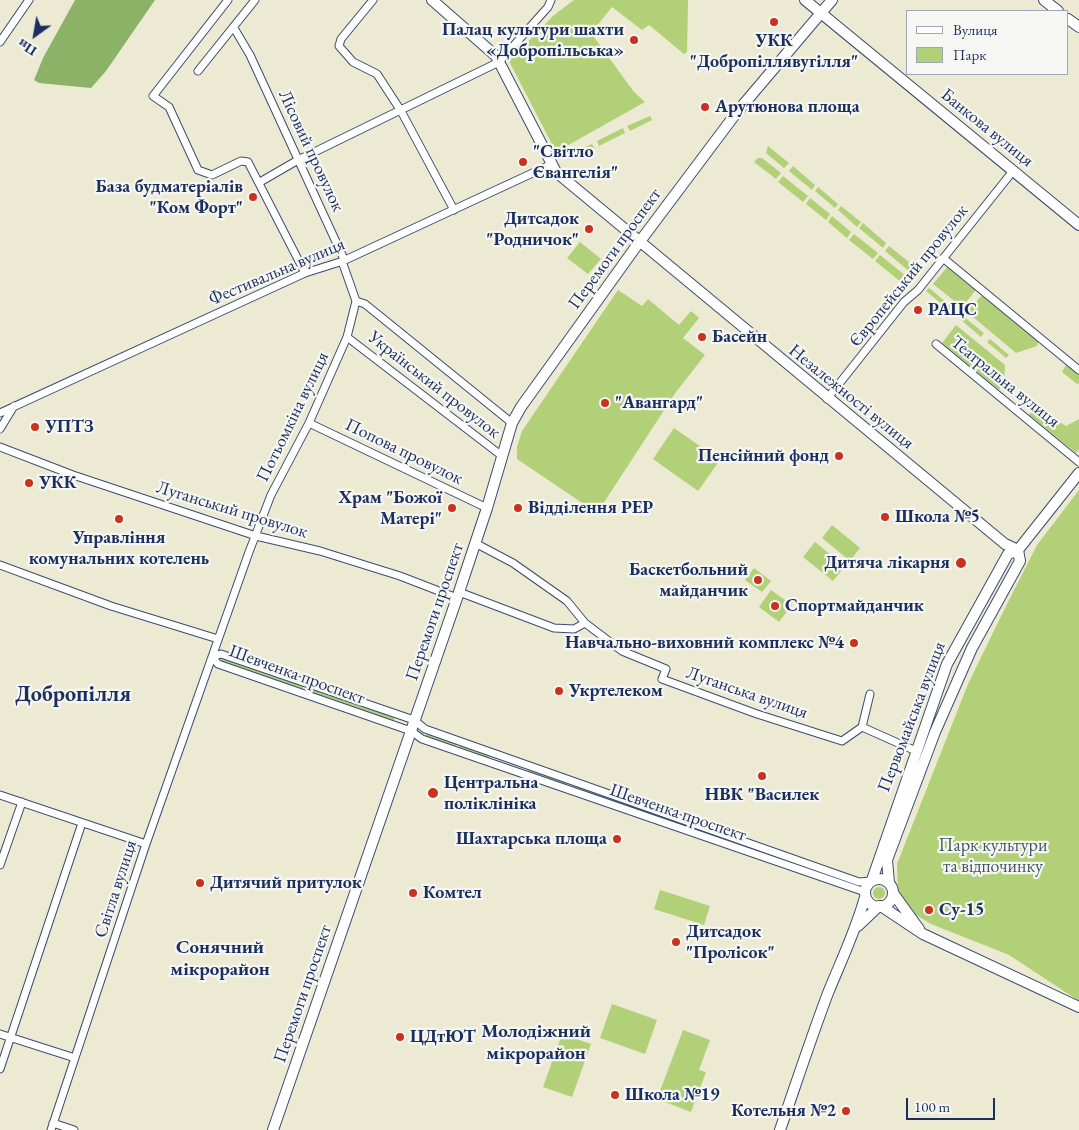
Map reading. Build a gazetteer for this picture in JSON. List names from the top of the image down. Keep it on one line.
{"streets":{"main road":["Банкова вулиця","Перемоги проспект","Незалежності вулиця","Первомайська вулиця"],"street":["Лісовий провулок","Фестивальна вулиця","Європейський провулок","Театральна вулиця","Український провулок","Потьомкіна вулиця","Попова провулок","Луганський провулок","Шевченка проспект","Луганська вулиця","Світла вулиця"]},"crossings":[["Банкова вулиця","Перемоги проспект"],["Банкова вулиця","Європейський провулок"],["Лісовий провулок","Фестивальна вулиця"],["Лісовий провулок","Потьомкіна вулиця"],["Перемоги проспект","Український провулок"],["Перемоги проспект","Незалежності вулиця"],["Перемоги проспект","Попова провулок"],["Перемоги проспект","Луганський провулок"],["Перемоги проспект","Шевченка проспект"],["Перемоги проспект","Луганська вулиця"],["Фестивальна вулиця","Незалежності вулиця"],["Європейський провулок","Незалежності вулиця"],["Український провулок","Потьомкіна вулиця"],["Незалежності вулиця","Первомайська вулиця"],["Потьомкіна вулиця","Попова провулок"],["Потьомкіна вулиця","Луганський провулок"],["Потьомкіна вулиця","Шевченка проспект"],["Потьомкіна вулиця","Світла вулиця"],["Шевченка проспект","Первомайська вулиця"],["Шевченка проспект","Світла вулиця"]],"districts":["Добропілля","Сонячний мікрорайон","Молодіжний мікрорайон"],"parks":["Парк культури та відпочинку"],"places":["УКК \"Добропіллявугілля\"","Палац культури шахти «Добропільська»","Арутюнова площа","\"Світло Євангелія\"","База будматеріалів \"Ком Форт\"","Дитсадок \"Родничок\"","РАЦС","Басейн","\"Авангард\"","УПТЗ","Пенсійний фонд","УКК","Храм \"Божої Матері\"","Відділення РЕР","Школа №5","Управління комунальних котелень","Дитяча лікарня","Баскетбольний майданчик","Спортмайданчик","Навчально-виховний комплекс №4","Укртелеком","НВК \"Василек","Центральна поліклініка","Шахтарська площа","Дитячий притулок","Комтел","Су-15","Дитсадок \"Пролісок\"","ЦДтЮТ","Школа №19","Котельня №2"],"legend":["Вулиця","Парк"],"scale_bar":"100 m","north":"bottom left"}
